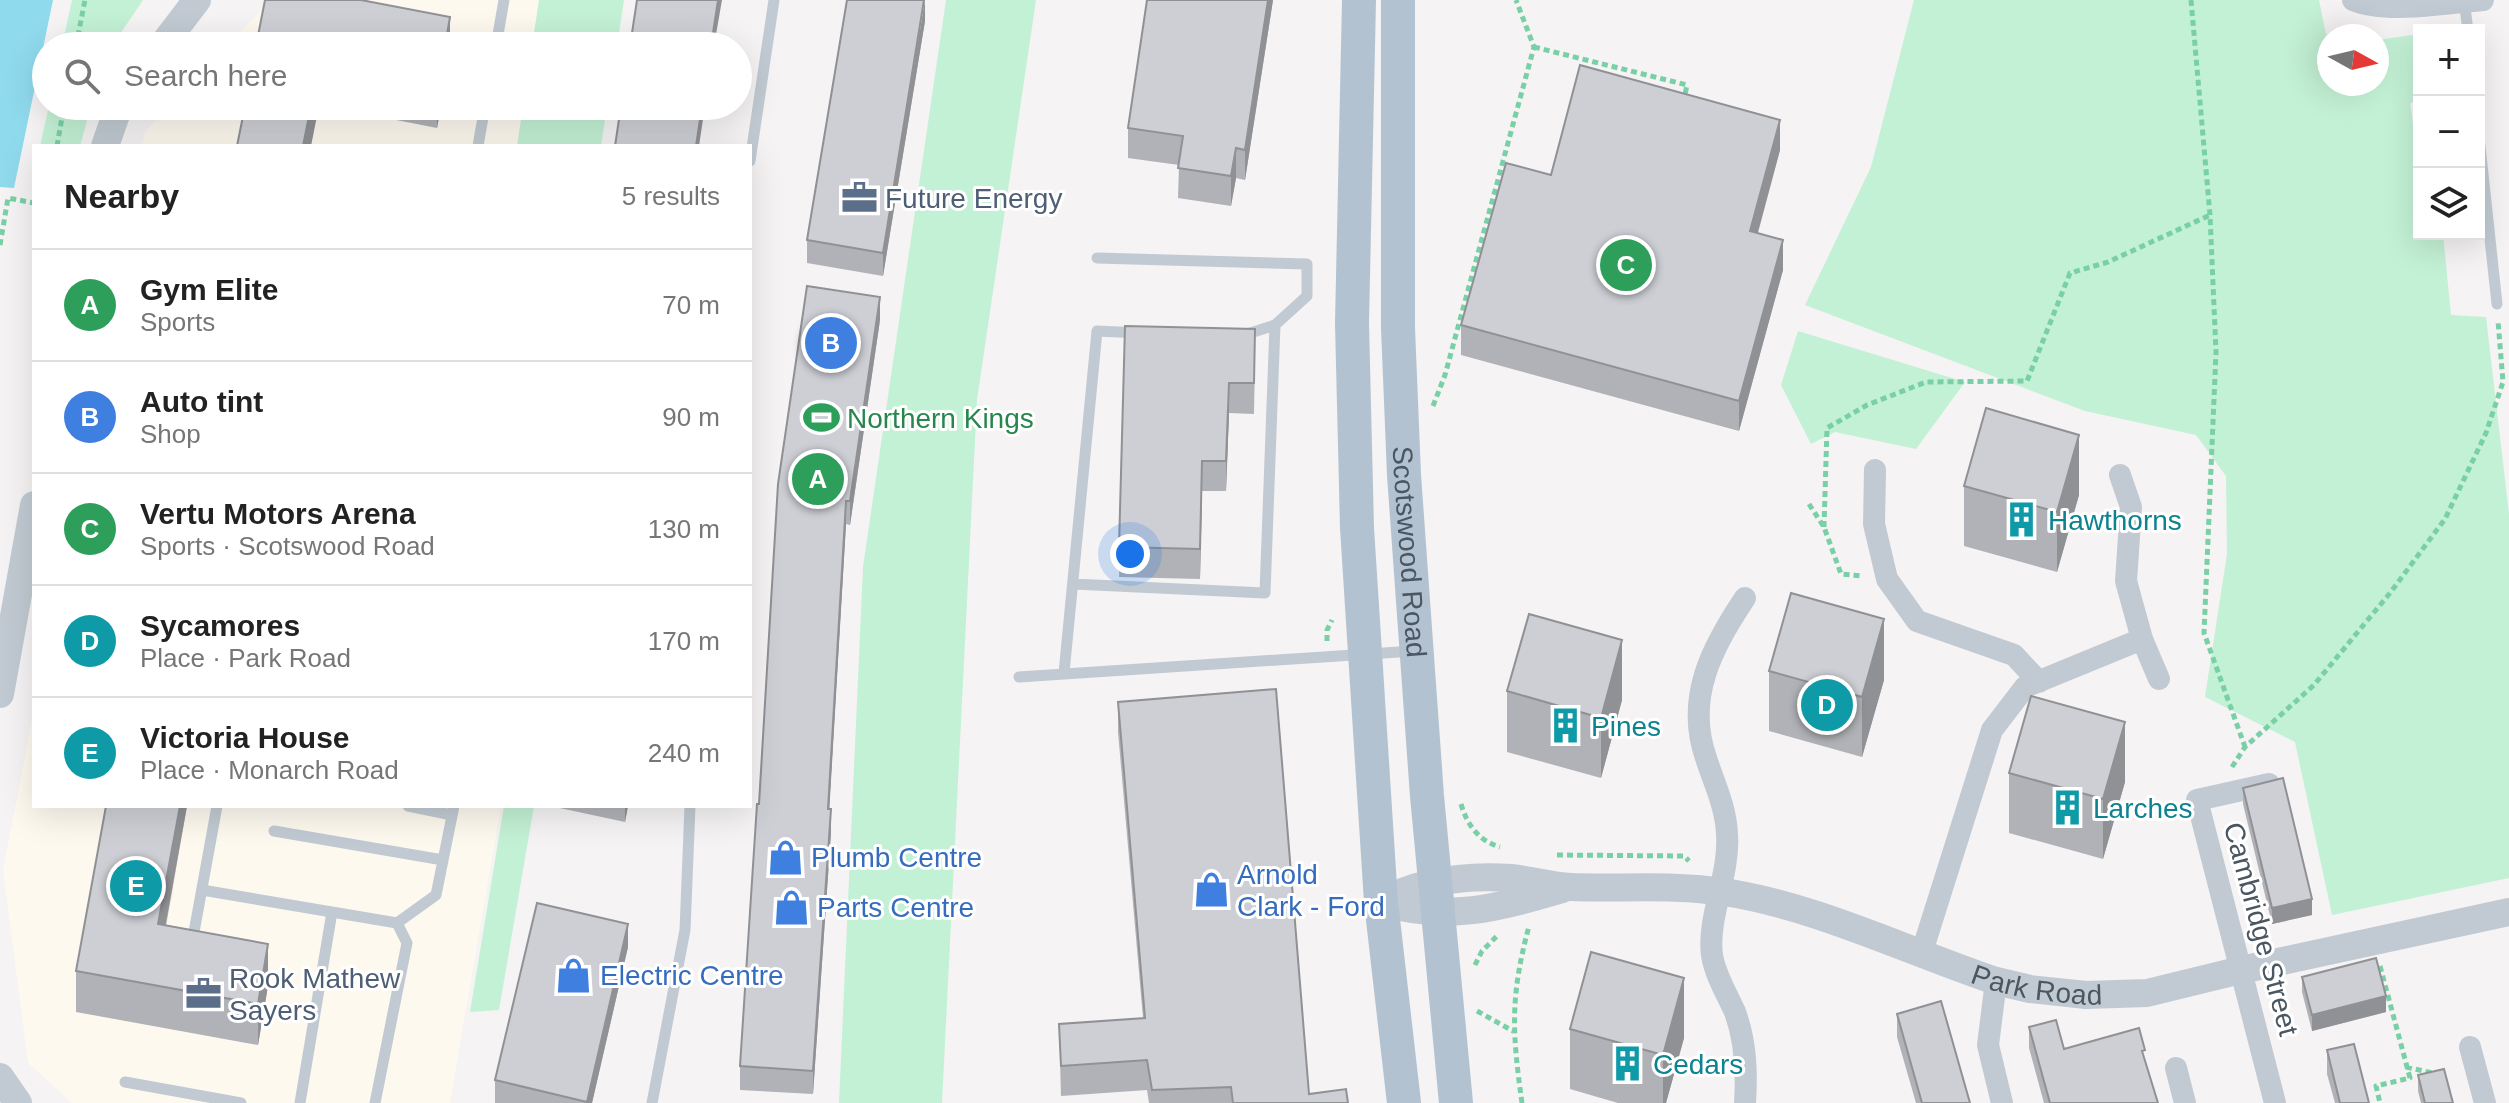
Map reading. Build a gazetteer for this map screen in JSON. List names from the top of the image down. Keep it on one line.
{"streets":{"main road":["Scotswood Road"],"street":["Cambridge Street","Park Road"]},"crossings":[["Scotswood Road","Park Road"],["Cambridge Street","Park Road"]],"places":{"office":["Future Energy","Rook Mathew Sayers"],"sports":["Northern Kings"],"building":["Hawthorns","Pines","Larches","Cedars"],"shop":["Plumb Centre","Arnold Clark - Ford","Parts Centre","Electric Centre"]},"north":"right","page":{"map_buttons":["+","−"],"search":"Search here","heading":["Nearby","5 results"],"pins":["C","B","A","D","E"],"list":[{"mark":"A","name":"Gym Elite","note":"Sports","value":"70 m"},{"mark":"B","name":"Auto tint","note":"Shop","value":"90 m"},{"mark":"C","name":"Vertu Motors Arena","note":"Sports · Scotswood Road","value":"130 m"},{"mark":"D","name":"Sycamores","note":"Place · Park Road","value":"170 m"},{"mark":"E","name":"Victoria House","note":"Place · Monarch Road","value":"240 m"}]}}
